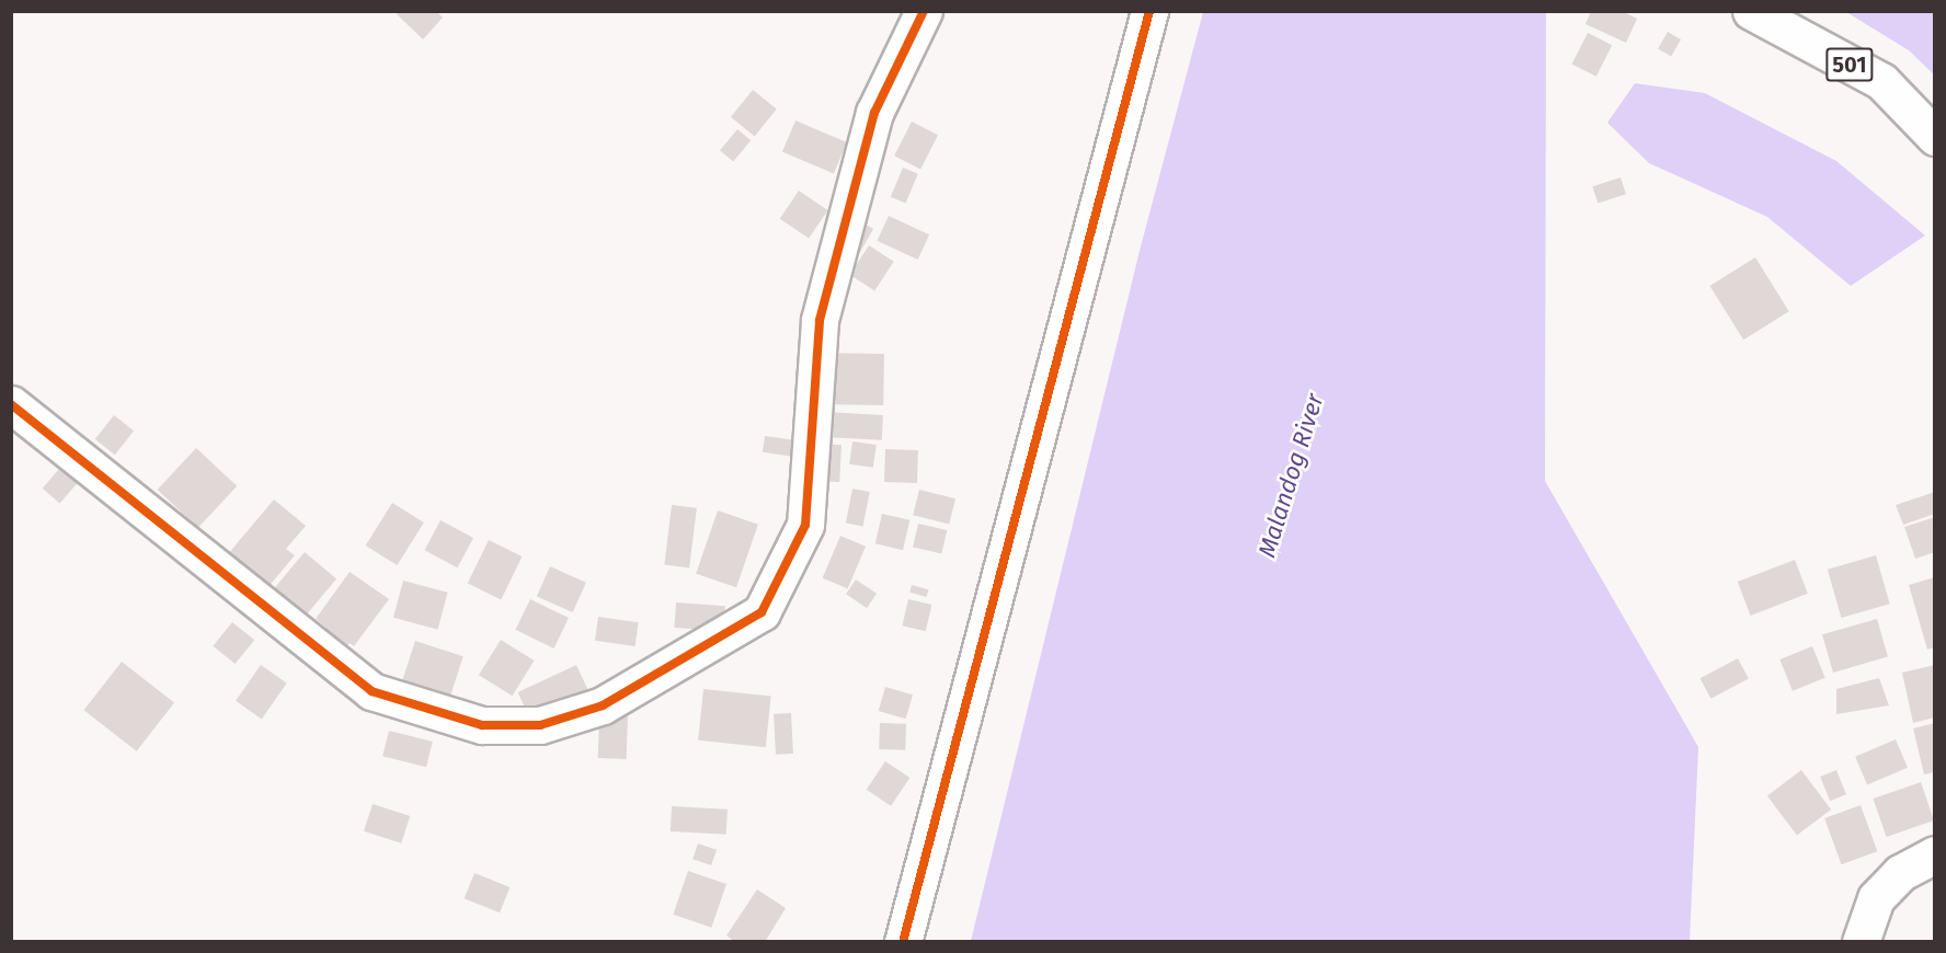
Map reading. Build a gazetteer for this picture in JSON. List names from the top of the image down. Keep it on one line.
{"streets":{"street":["501"]},"water":["Malandog River"]}
